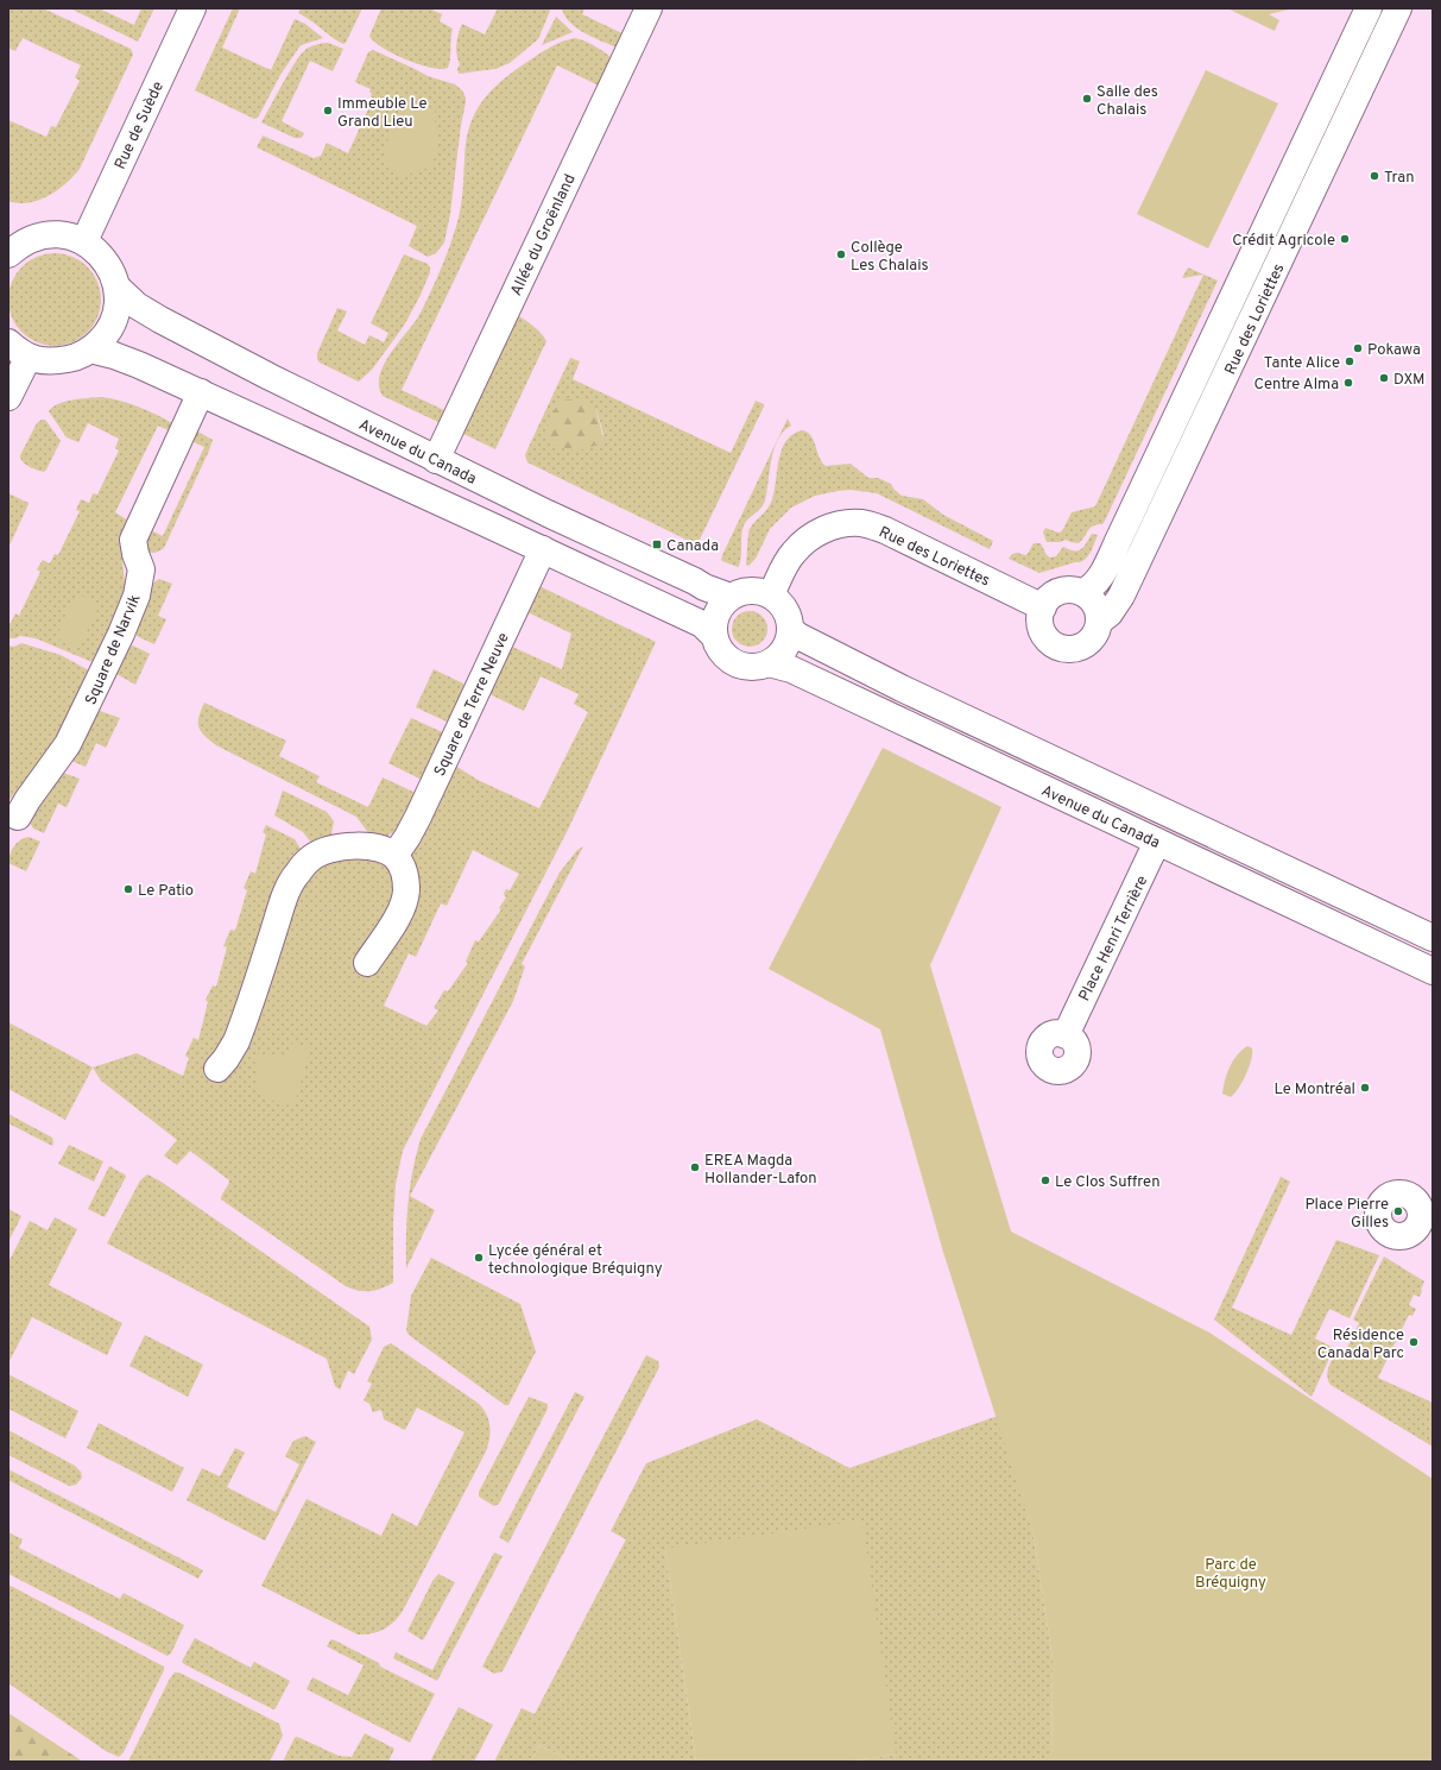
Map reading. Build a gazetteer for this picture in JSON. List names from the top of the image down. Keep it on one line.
{"streets":{"street":["Rue de Suède","Allée du Groënland","Rue des Loriettes","Avenue du Canada","Square de Narvik","Square de Terre Neuve","Place Henri Terrière"]},"crossings":[["Allée du Groënland","Avenue du Canada"],["Rue des Loriettes","Avenue du Canada"],["Avenue du Canada","Place Henri Terrière"]],"parks":["Parc de Bréquigny"],"places":{"other":["Salle des Chalais","Immeuble Le Grand Lieu","Tran","Crédit Agricole","Collège Les Chalais","Pokawa","Tante Alice","DXM","Centre Alma","Le Patio","Le Montréal","EREA Magda Hollander-Lafon","Le Clos Suffren","Place Pierre Gilles","Lycée général et technologique Bréquigny","Résidence Canada Parc"],"transit":["Canada"]}}
